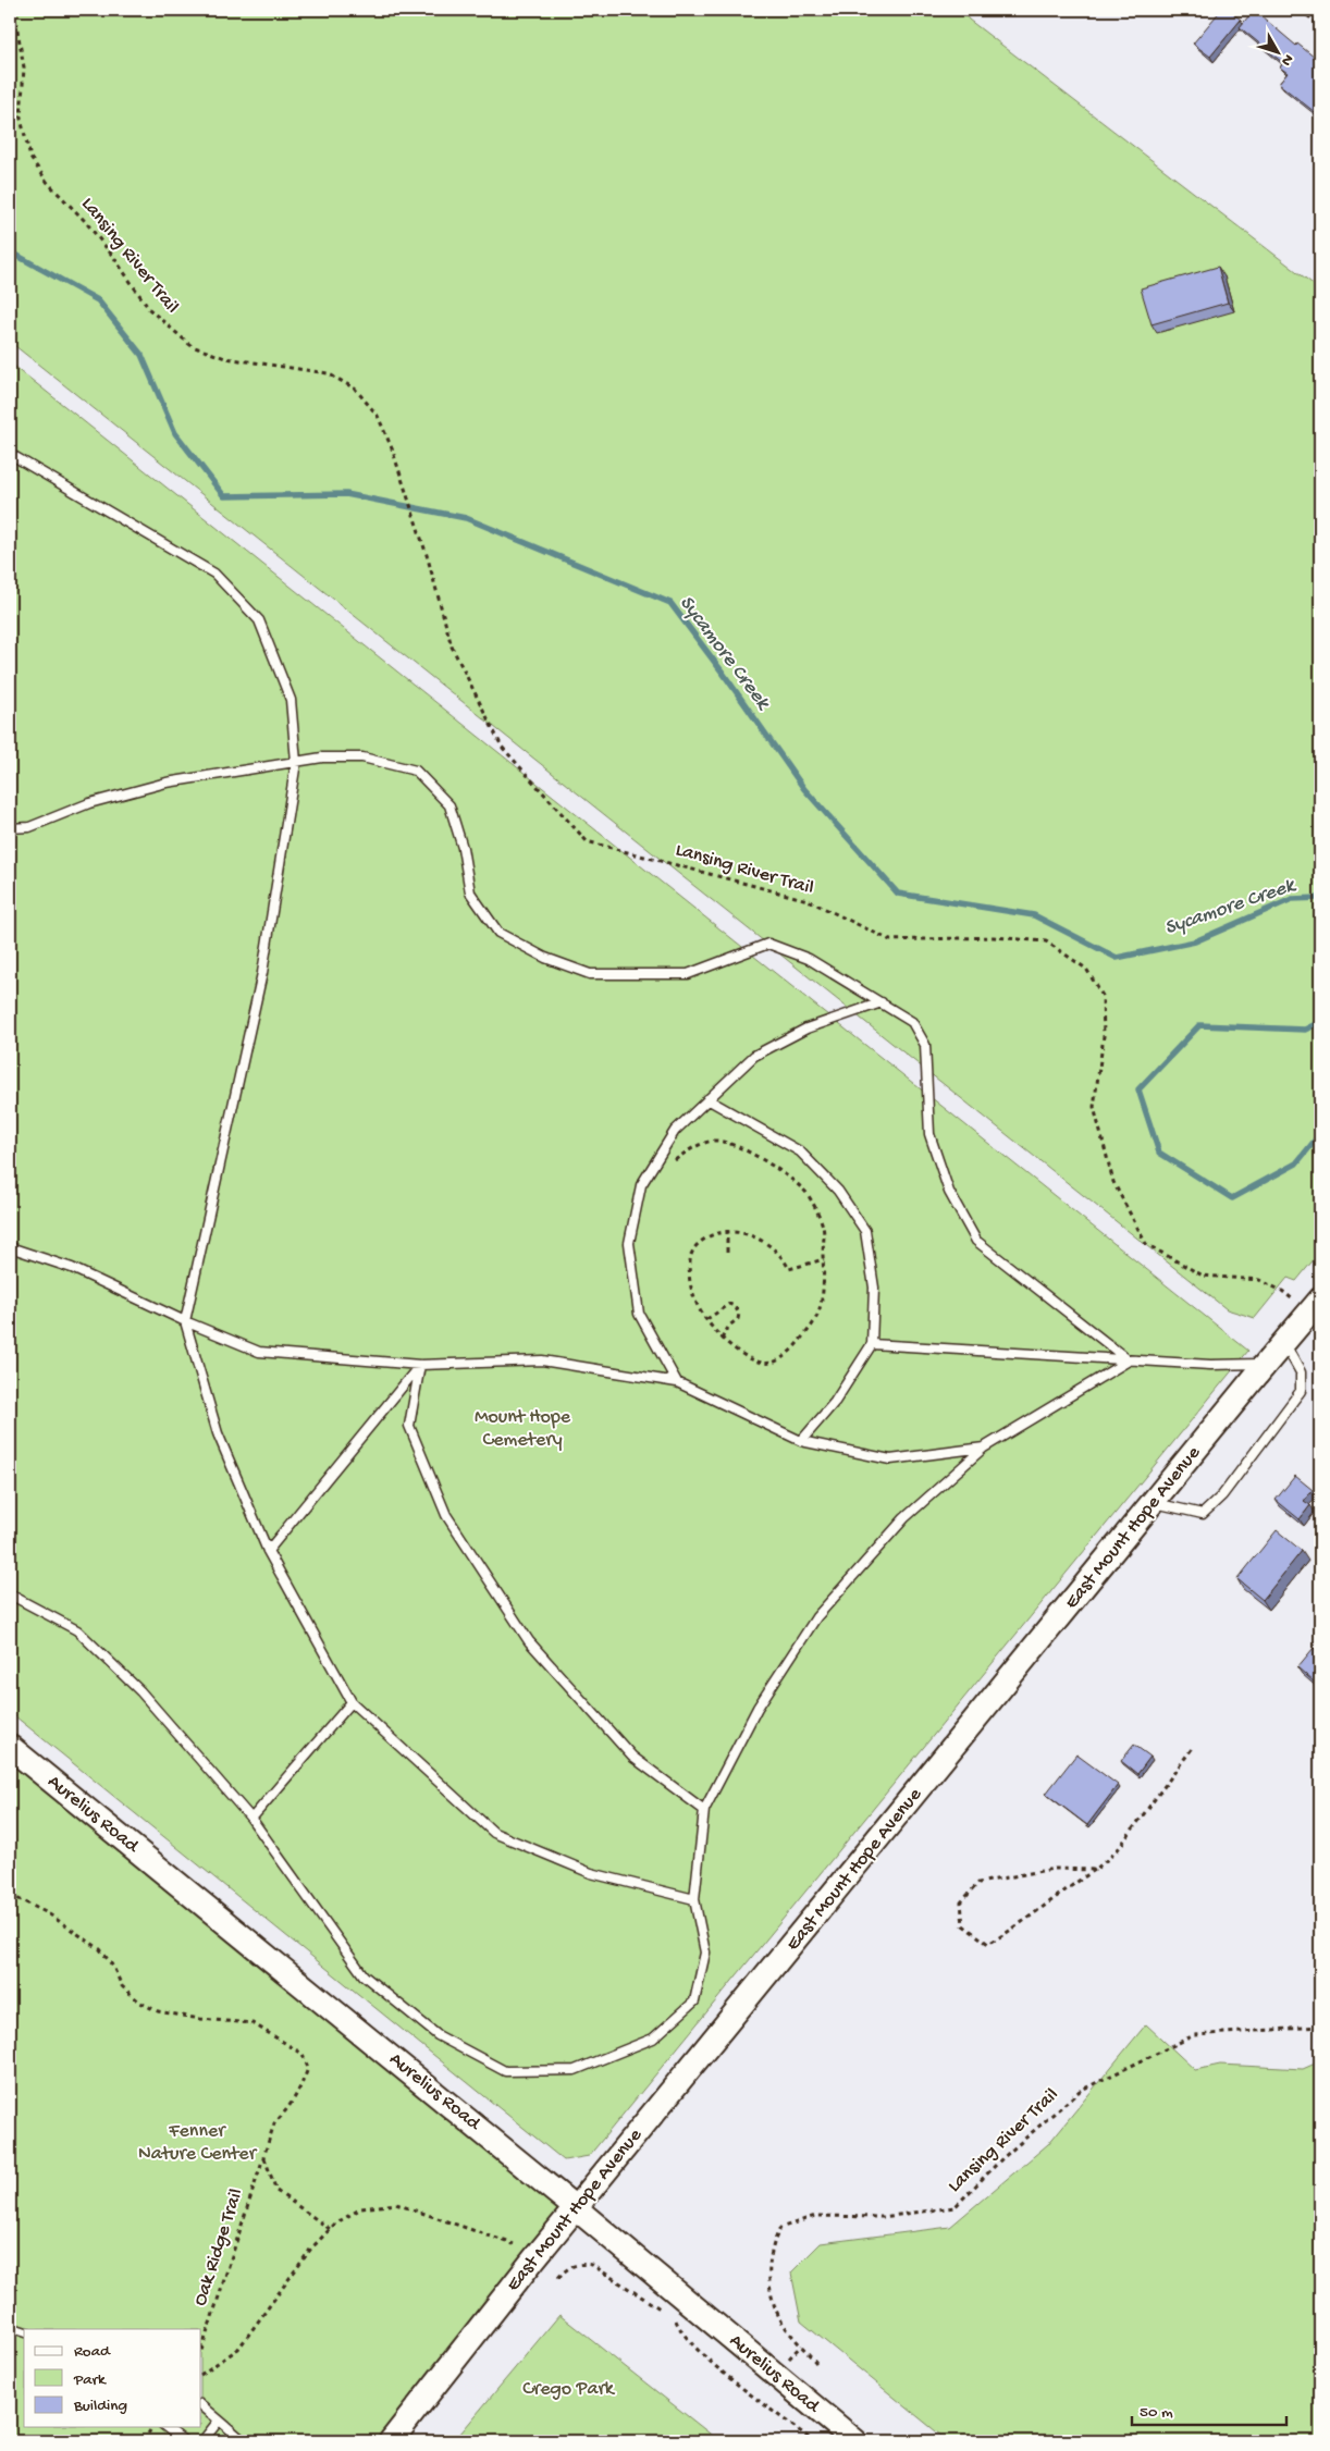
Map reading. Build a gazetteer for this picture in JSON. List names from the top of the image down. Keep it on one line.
{"streets":{"street":["East Mount Hope Avenue","Aurelius Road"],"path":["Lansing River Trail","Oak Ridge Trail"]},"crossings":[["East Mount Hope Avenue","Aurelius Road"]],"water":["Sycamore Creek"],"parks":["Mount Hope Cemetery","Fenner Nature Center","Crego Park"],"legend":["Road","Park","Building"],"scale_bar":"50 m","north":"bottom right"}
